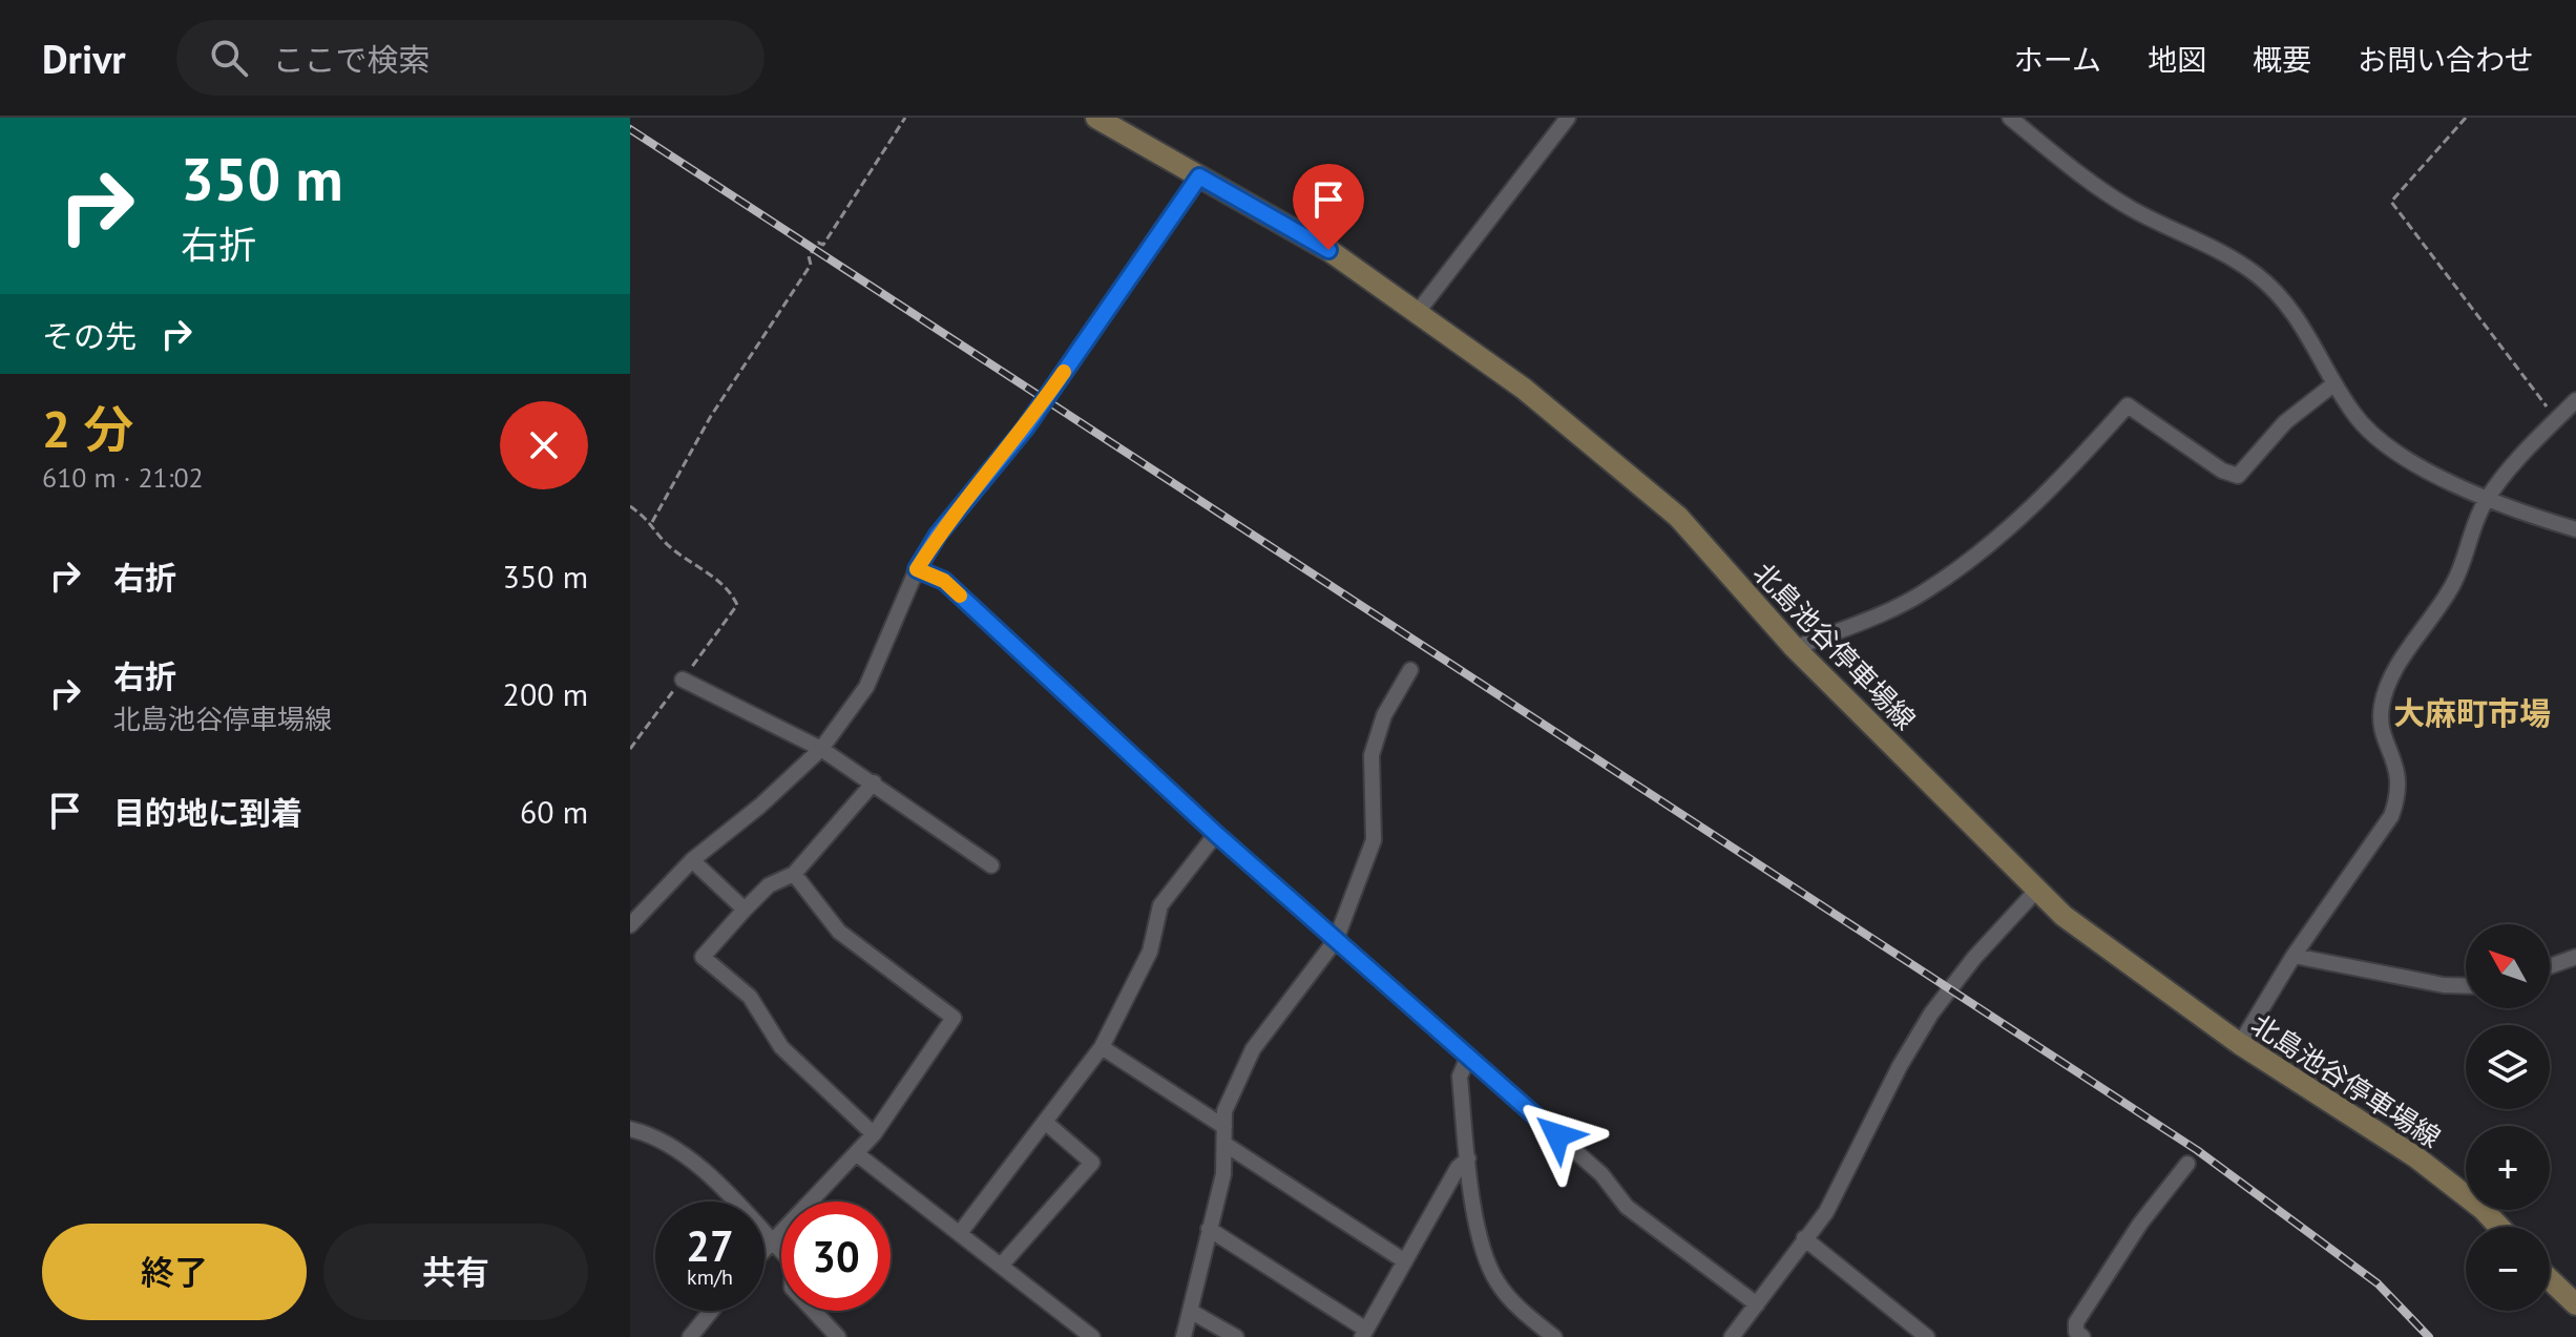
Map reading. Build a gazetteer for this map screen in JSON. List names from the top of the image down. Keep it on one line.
{"streets":{"main road":["北島池谷停車場線"]},"districts":["大麻町市場"],"north":"top left","page":{"header":"Drivr","search":"ここで検索","nav":["ホーム","地図","概要","お問い合わせ"],"turn":["350 m","右折"],"then":"その先","heading":["2 分","610 m · 21:02"],"list":[{"name":"右折","value":"350 m"},{"name":"右折","note":"北島池谷停車場線","value":"200 m"},{"name":"目的地に到着","value":"60 m"}],"map_buttons":["+","−"],"speed":"27 km/h","limit":"30","buttons":["終了","共有"]}}
